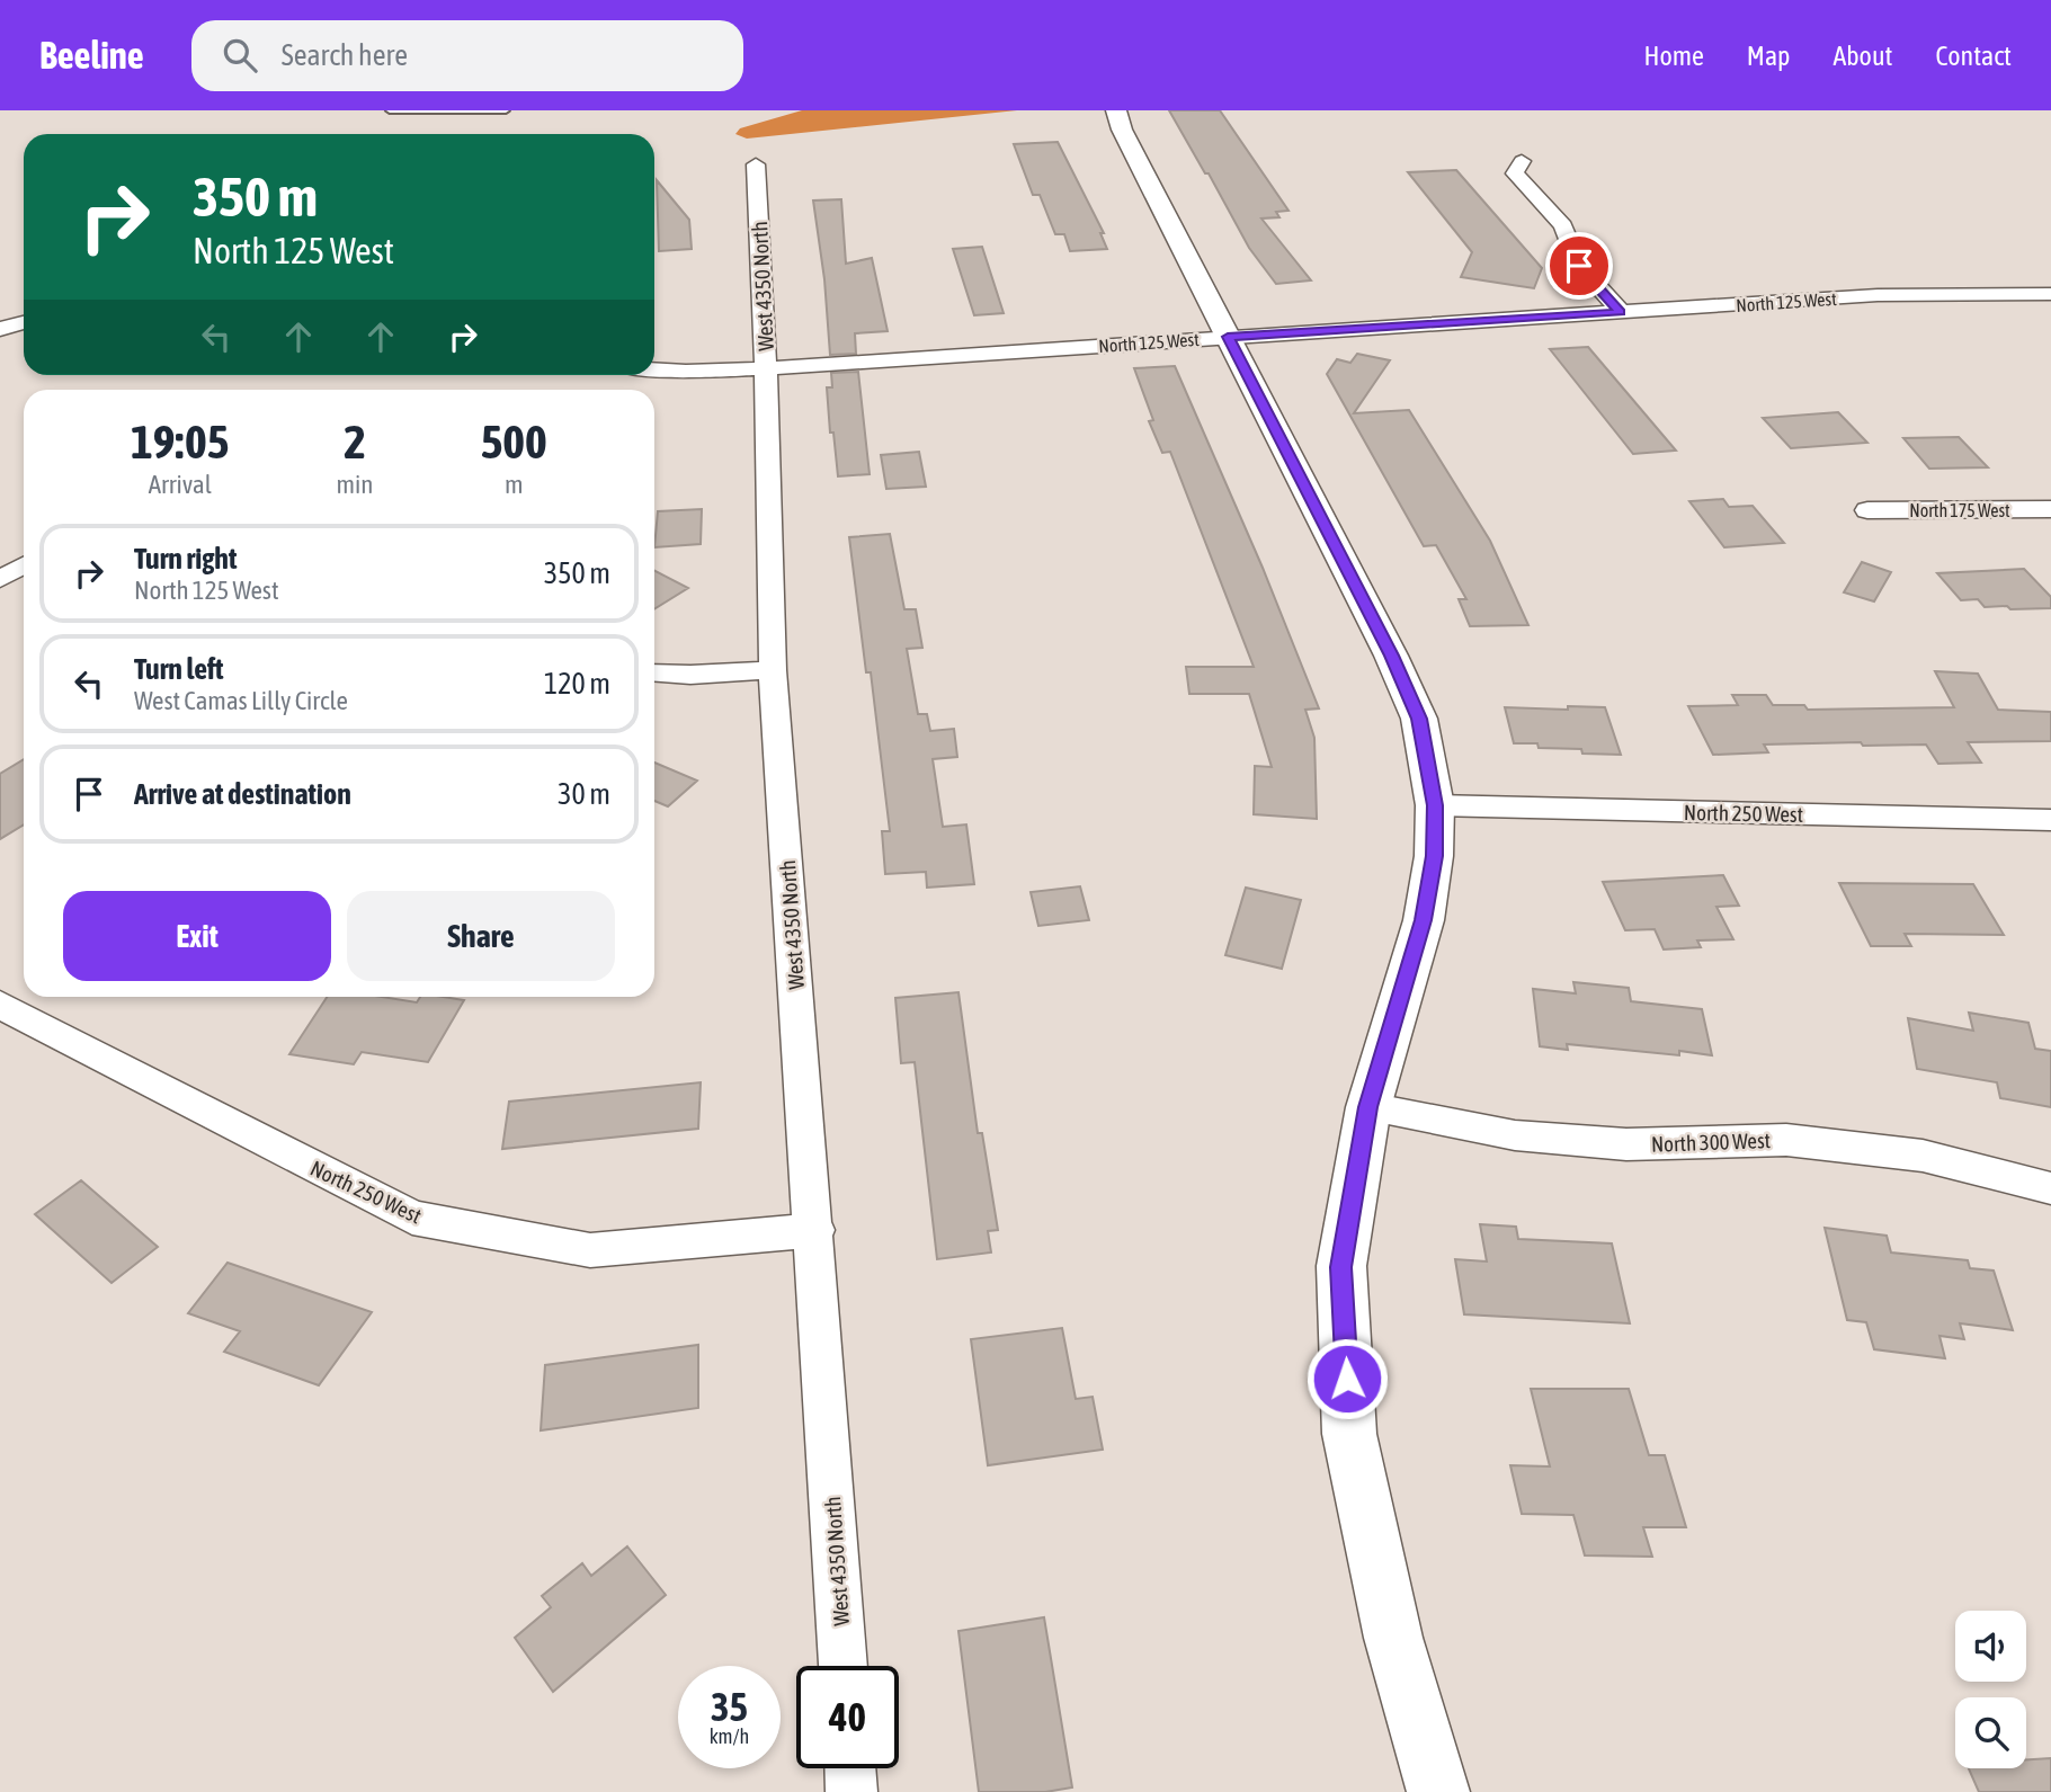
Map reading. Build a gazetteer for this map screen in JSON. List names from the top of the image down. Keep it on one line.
{"streets":{"street":["West 4350 North","North 125 West","North 175 West","North 250 West","North 300 West"]},"crossings":[["West 4350 North","North 125 West"],["West 4350 North","North 250 West"]],"page":{"header":"Beeline","search":"Search here","nav":["Home","Map","About","Contact"],"turn":["350 m","North 125 West"],"eta":["19:05","Arrival","2","min","500","m"],"list":[{"name":"Turn right","note":"North 125 West","value":"350 m"},{"name":"Turn left","note":"West Camas Lilly Circle","value":"120 m"},{"name":"Arrive at destination","value":"30 m"}],"buttons":["Exit","Share"],"speed":"35 km/h","limit":"40"}}
